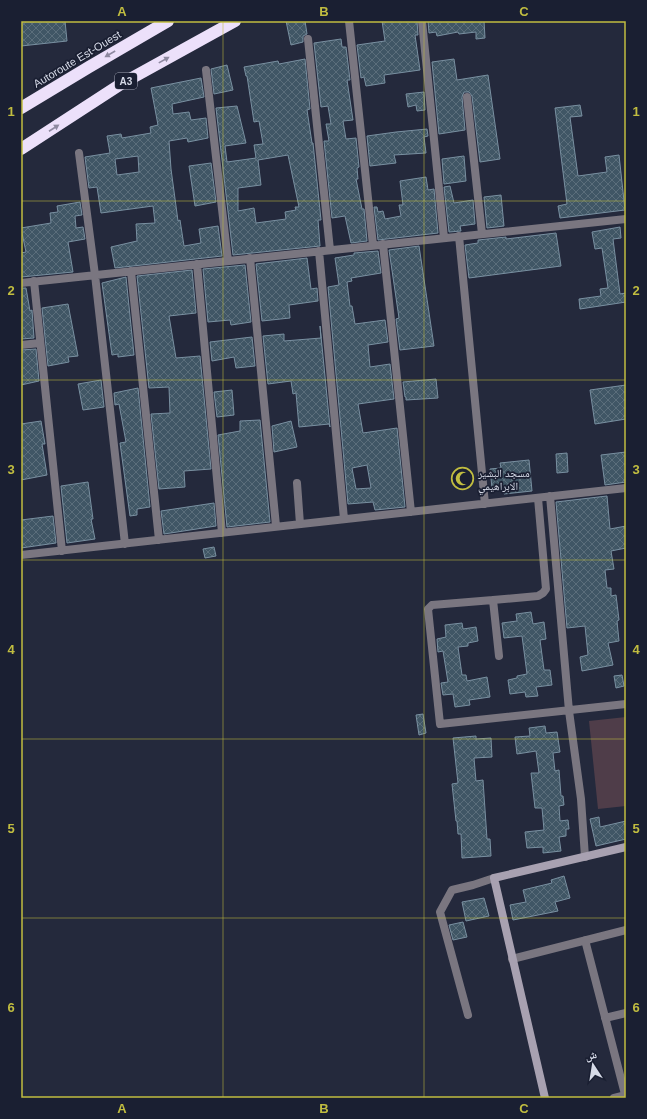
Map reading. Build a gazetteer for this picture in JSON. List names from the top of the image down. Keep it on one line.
{"streets":{"highway":["Autoroute Est-Ouest","A3"]},"places":{"mosque":["مسجد البشير الابراهيمي"]},"north":"top","grid":{"columns":["A","B","C"],"rows":["1","2","3","4","5","6"]}}
